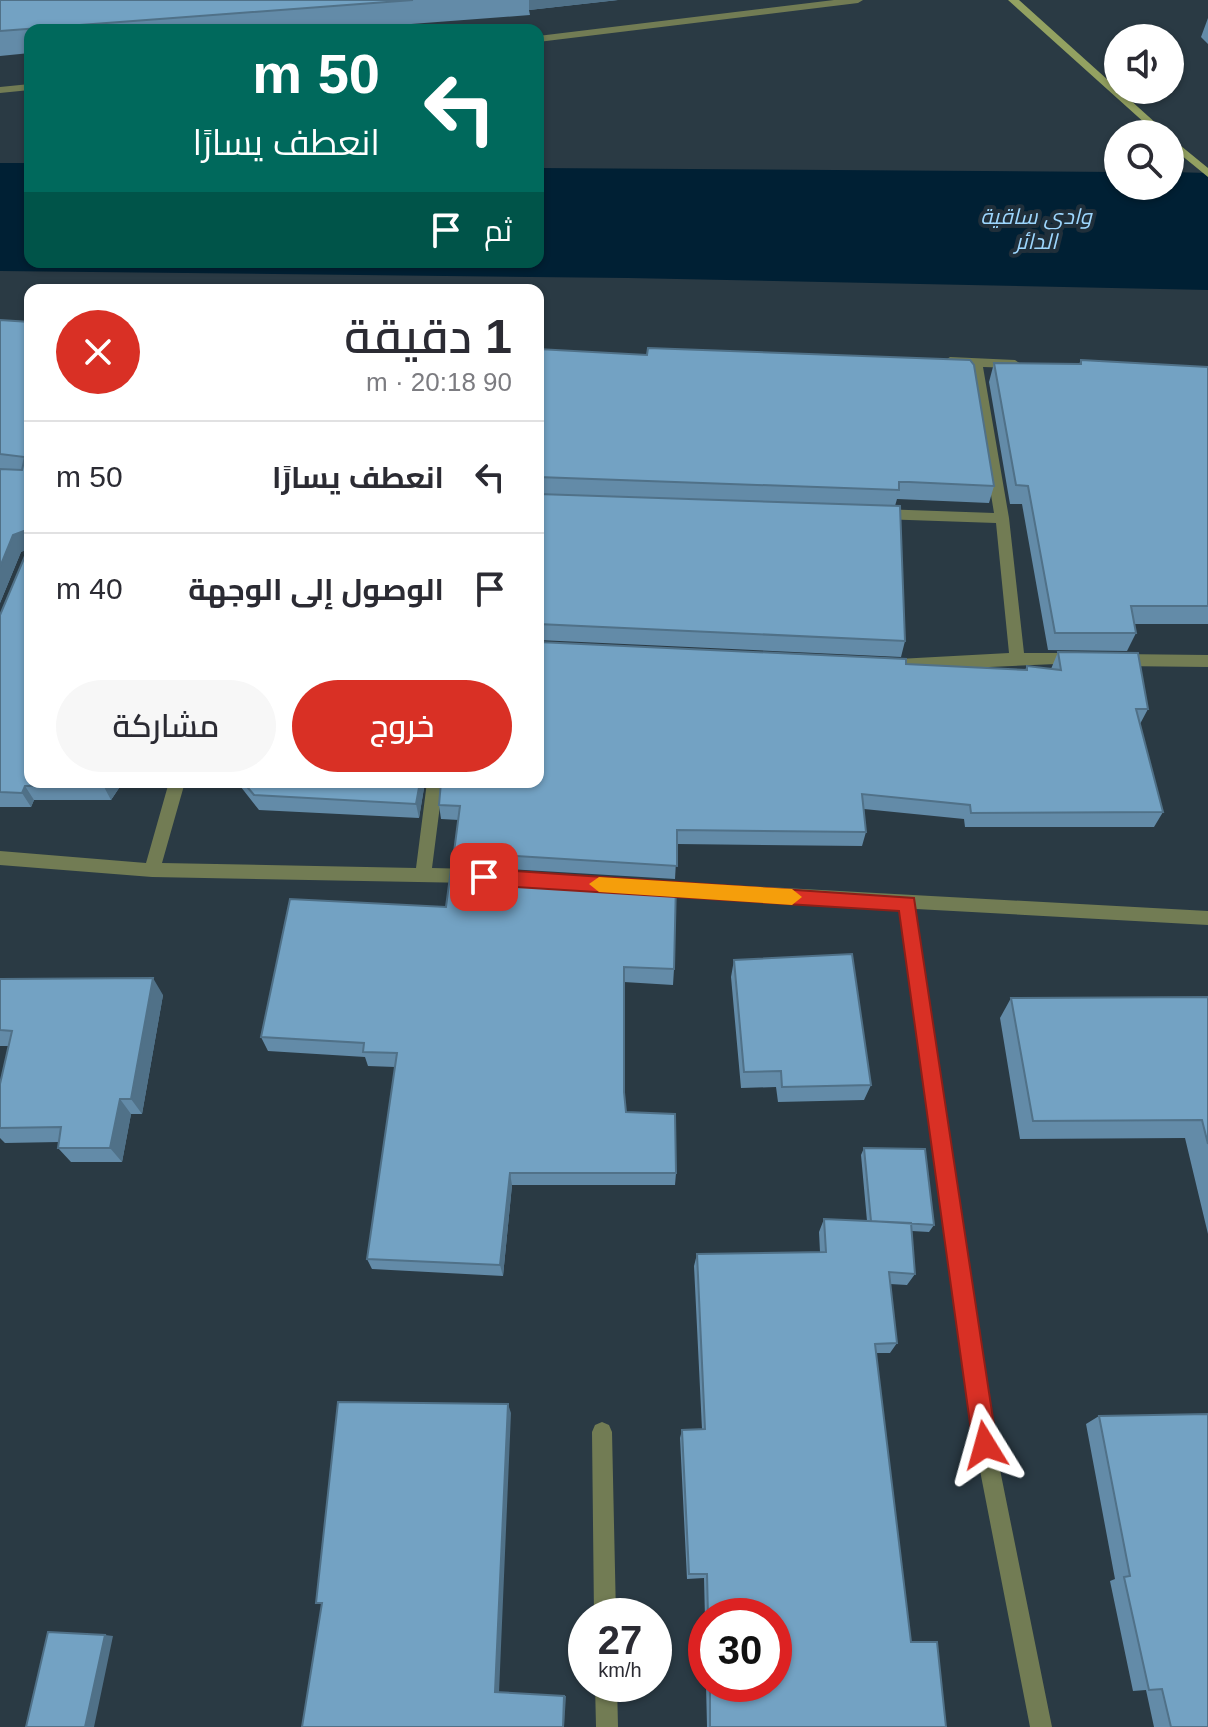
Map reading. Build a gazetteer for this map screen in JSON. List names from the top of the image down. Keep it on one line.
{"water":["وادي ساقية الدائر"],"page":{"turn":["50 m","انعطف يسارًا"],"then":"ثم","heading":["1 دقيقة","90 m · 20:18"],"list":[{"name":"انعطف يسارًا","value":"50 m"},{"name":"الوصول إلى الوجهة","value":"40 m"}],"buttons":["خروج","مشاركة"],"speed":"27 km/h","limit":"30"}}
